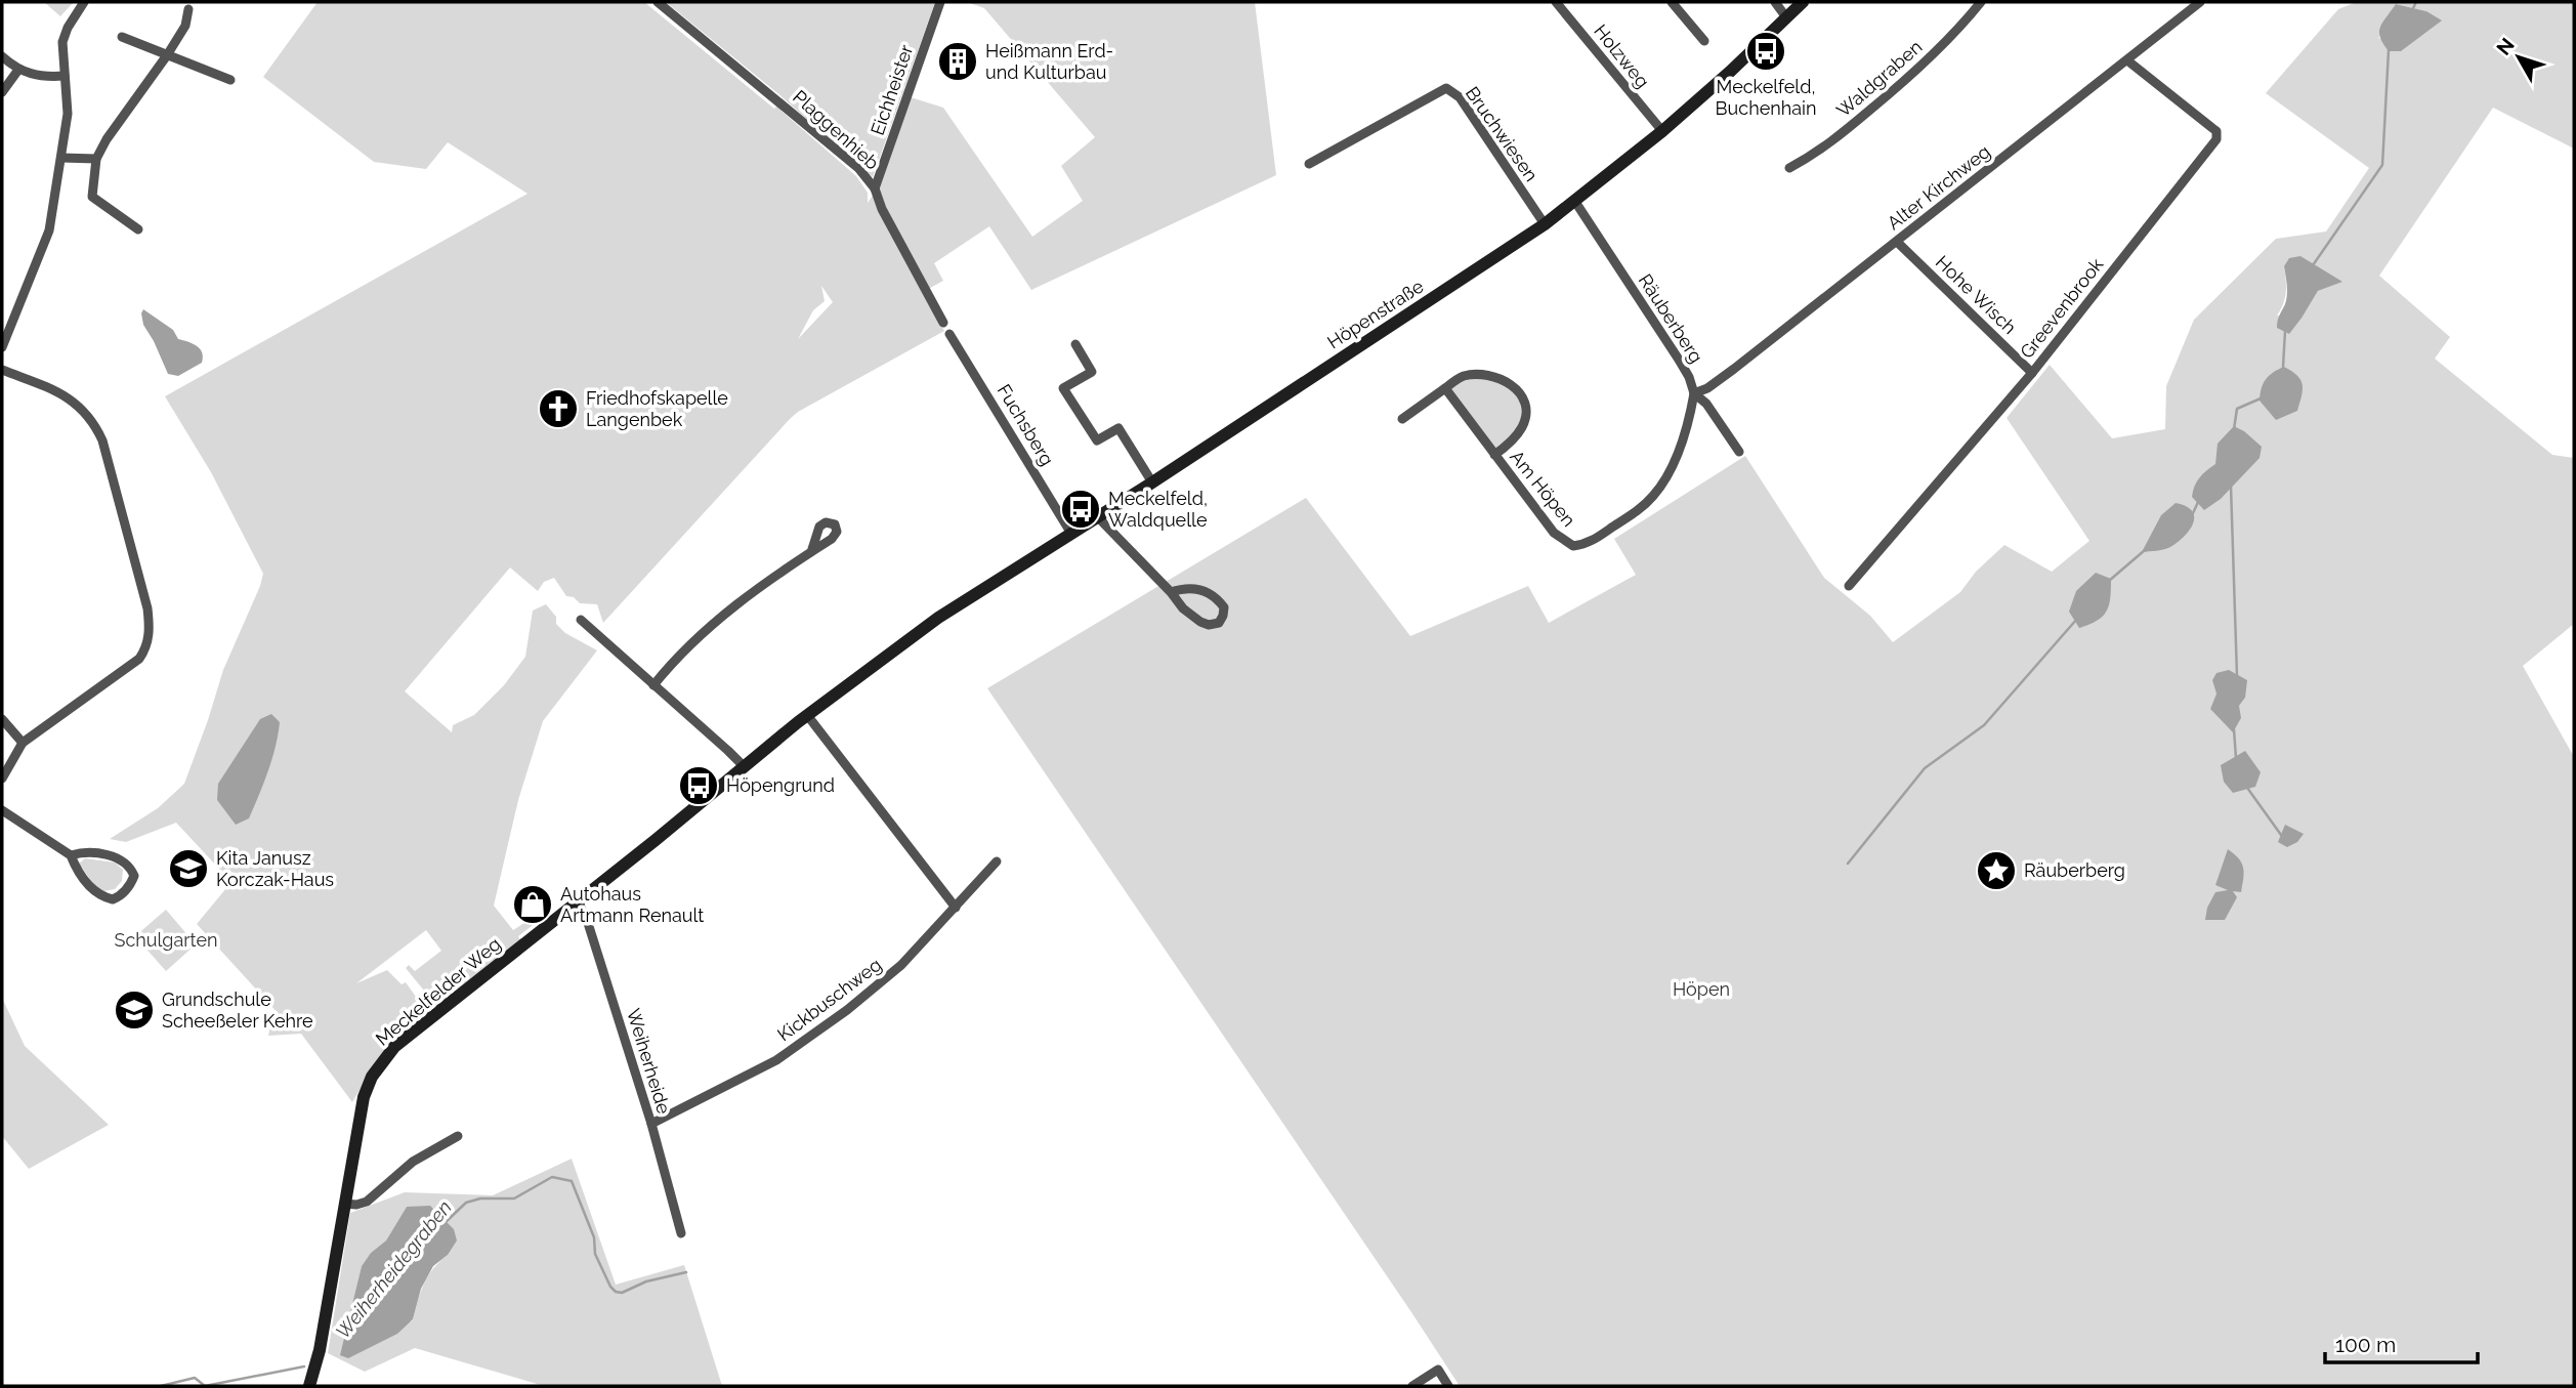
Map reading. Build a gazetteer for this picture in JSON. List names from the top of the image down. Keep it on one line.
{"streets":{"main road":["Höpenstraße","Meckelfelder Weg"],"street":["Holzweg","Waldgraben","Eichheister","Plaggenhieb","Bruchwiesen","Alter Kirchweg","Hohe Wisch","Greevenbrook","Räuberberg","Fuchsberg","Am Höpen","Kickbuschweg","Weiherheide"]},"crossings":[["Holzweg","Höpenstraße"],["Eichheister","Plaggenhieb"],["Bruchwiesen","Höpenstraße"],["Alter Kirchweg","Hohe Wisch"],["Alter Kirchweg","Greevenbrook"],["Alter Kirchweg","Räuberberg"],["Alter Kirchweg","Am Höpen"],["Hohe Wisch","Greevenbrook"],["Höpenstraße","Räuberberg"],["Höpenstraße","Fuchsberg"],["Höpenstraße","Meckelfelder Weg"],["Räuberberg","Am Höpen"],["Meckelfelder Weg","Weiherheide"],["Kickbuschweg","Weiherheide"]],"water":["Weiherheidegraben"],"parks":["Schulgarten","Höpen"],"places":{"bus stop":["Meckelfeld, Buchenhain","Meckelfeld, Waldquelle","Höpengrund"],"building":["Heißmann Erd- und Kulturbau"],"church":["Friedhofskapelle Langenbek"],"school or university":["Kita Janusz Korczak-Haus","Grundschule Scheeßeler Kehre"],"place":["Räuberberg"],"shop":["Autohaus Artmann Renault"]},"scale_bar":"100 m","north":"top left"}
